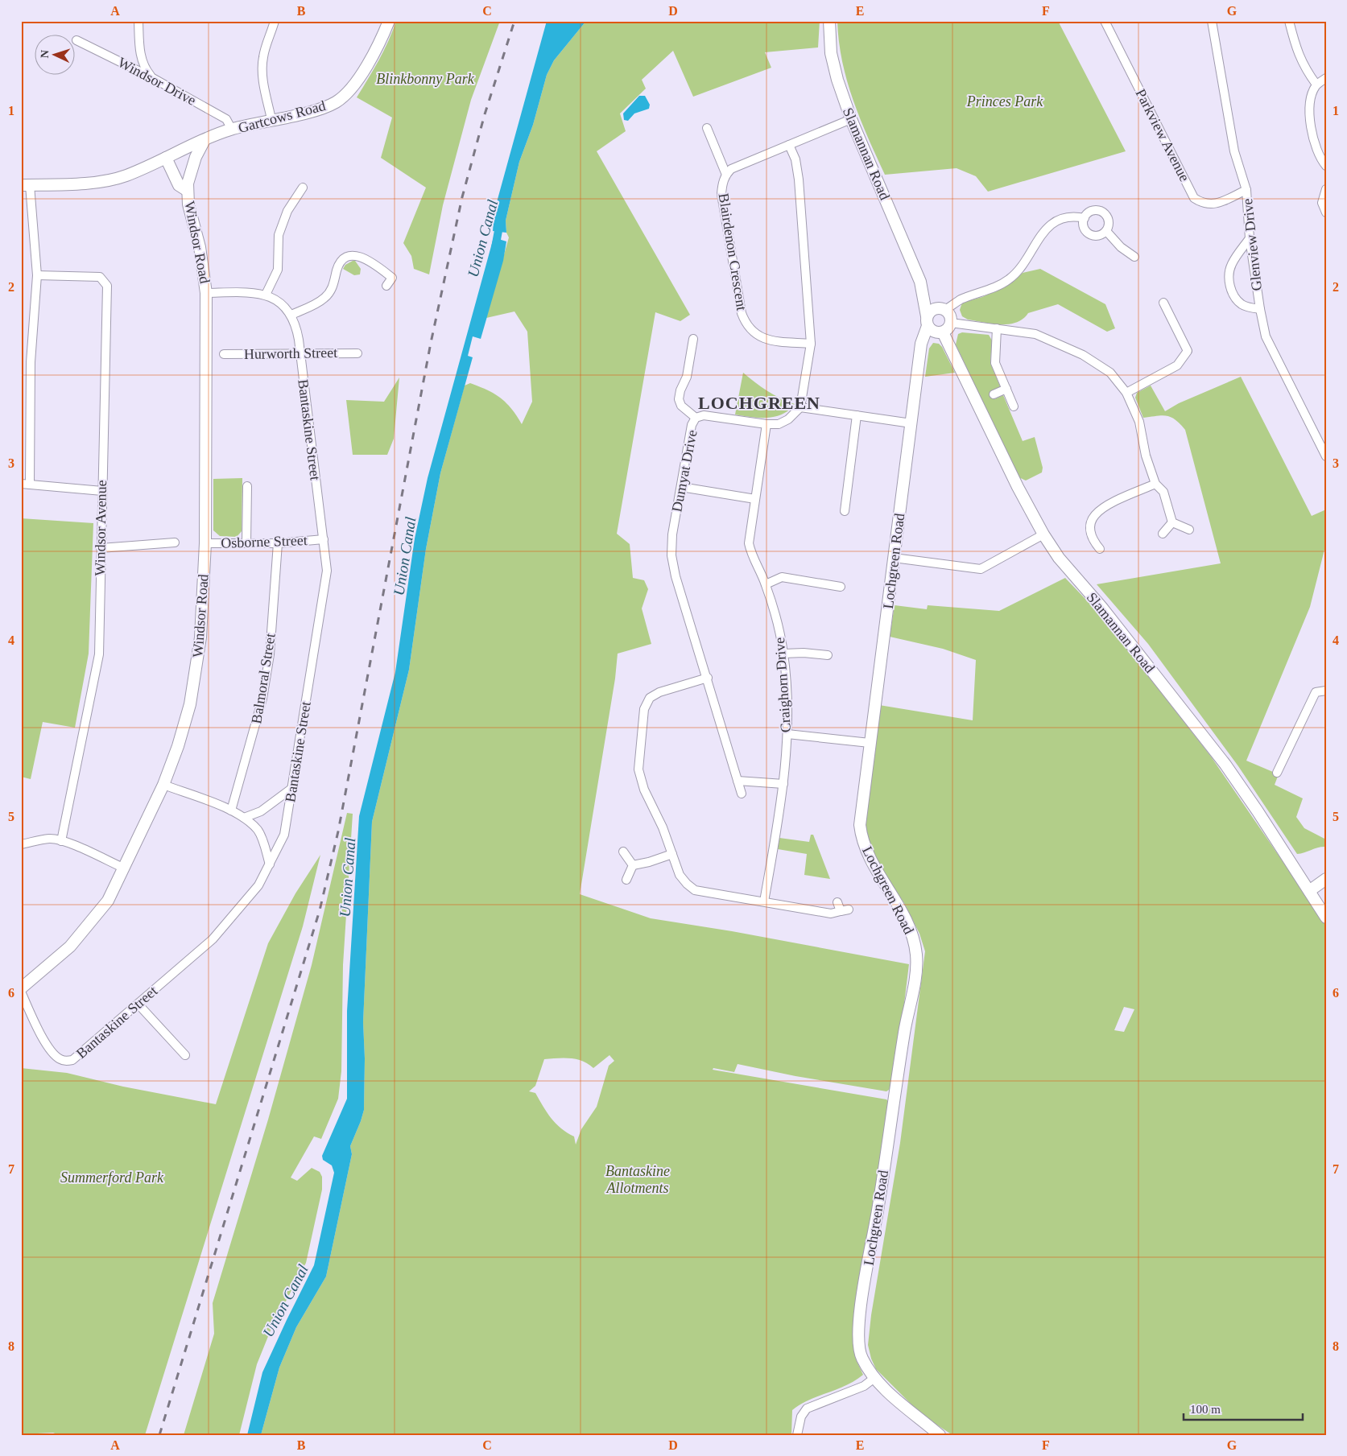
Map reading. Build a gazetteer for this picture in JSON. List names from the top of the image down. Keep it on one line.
{"streets":{"street":["Windsor Drive","Gartcows Road","Parkview Avenue","Slamannan Road","Windsor Road","Glenview Drive","Blairdenon Crescent","Hurworth Street","Bantaskine Street","Dumyat Drive","Windsor Avenue","Osborne Street","Lochgreen Road","Balmoral Street","Craighorn Drive"]},"crossings":[["Windsor Drive","Gartcows Road"],["Gartcows Road","Windsor Road"],["Parkview Avenue","Glenview Drive"],["Slamannan Road","Blairdenon Crescent"],["Slamannan Road","Lochgreen Road"],["Windsor Road","Osborne Street"],["Hurworth Street","Bantaskine Street"],["Bantaskine Street","Osborne Street"],["Dumyat Drive","Craighorn Drive"],["Osborne Street","Balmoral Street"]],"districts":["LOCHGREEN"],"water":["Union Canal"],"parks":["Blinkbonny Park","Princes Park","Bantaskine Allotments","Summerford Park"],"scale_bar":"100 m","north":"left","grid":{"columns":["A","B","C","D","E","F","G"],"rows":["1","2","3","4","5","6","7","8"]}}
